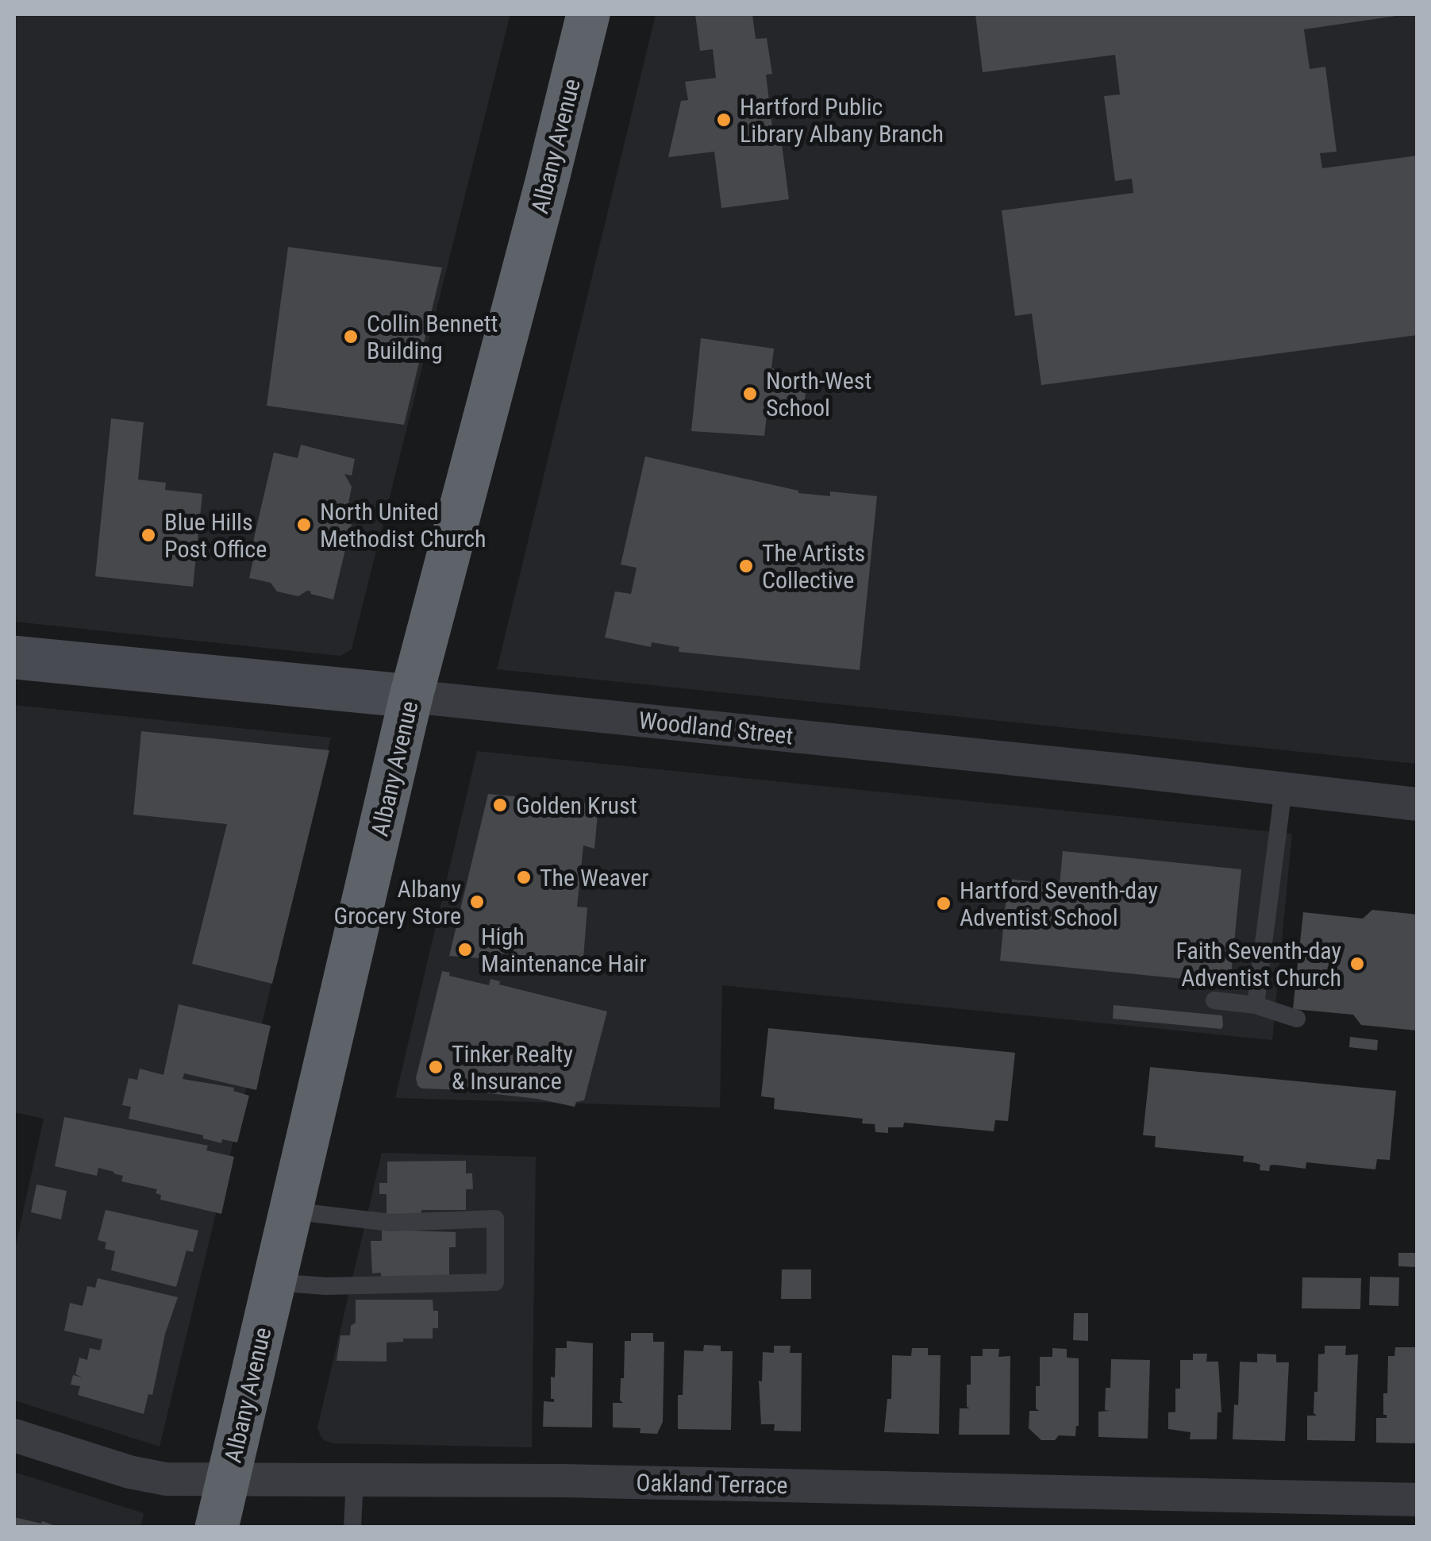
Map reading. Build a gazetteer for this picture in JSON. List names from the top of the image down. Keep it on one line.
{"streets":{"highway":["Albany Avenue"],"main road":["Woodland Street"],"street":["Oakland Terrace"]},"crossings":[["Albany Avenue","Woodland Street"],["Albany Avenue","Oakland Terrace"]],"places":["Hartford Public Library Albany Branch","Collin Bennett Building","North-West School","North United Methodist Church","Blue Hills Post Office","The Artists Collective","Golden Krust","The Weaver","Albany Grocery Store","Hartford Seventh-day Adventist School","High Maintenance Hair","Faith Seventh-day Adventist Church","Tinker Realty & Insurance"]}
